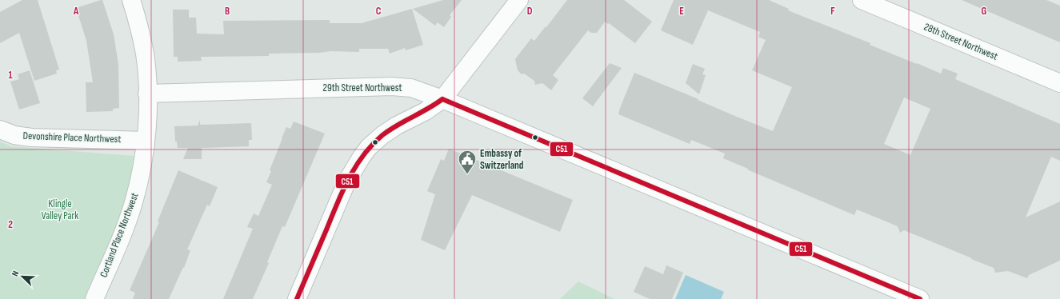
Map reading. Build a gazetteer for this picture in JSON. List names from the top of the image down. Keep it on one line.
{"streets":{"street":["28th Street Northwest","29th Street Northwest","Devonshire Place Northwest","Cortland Place Northwest"]},"crossings":[["29th Street Northwest","Cortland Place Northwest"],["Devonshire Place Northwest","Cortland Place Northwest"]],"parks":["Klingle Valley Park"],"places":{"public building":["Embassy of Switzerland"]},"lines":["transit line C51"],"north":"top left","grid":{"columns":["A","B","C","D","E","F","G"],"rows":["1","2"]}}
